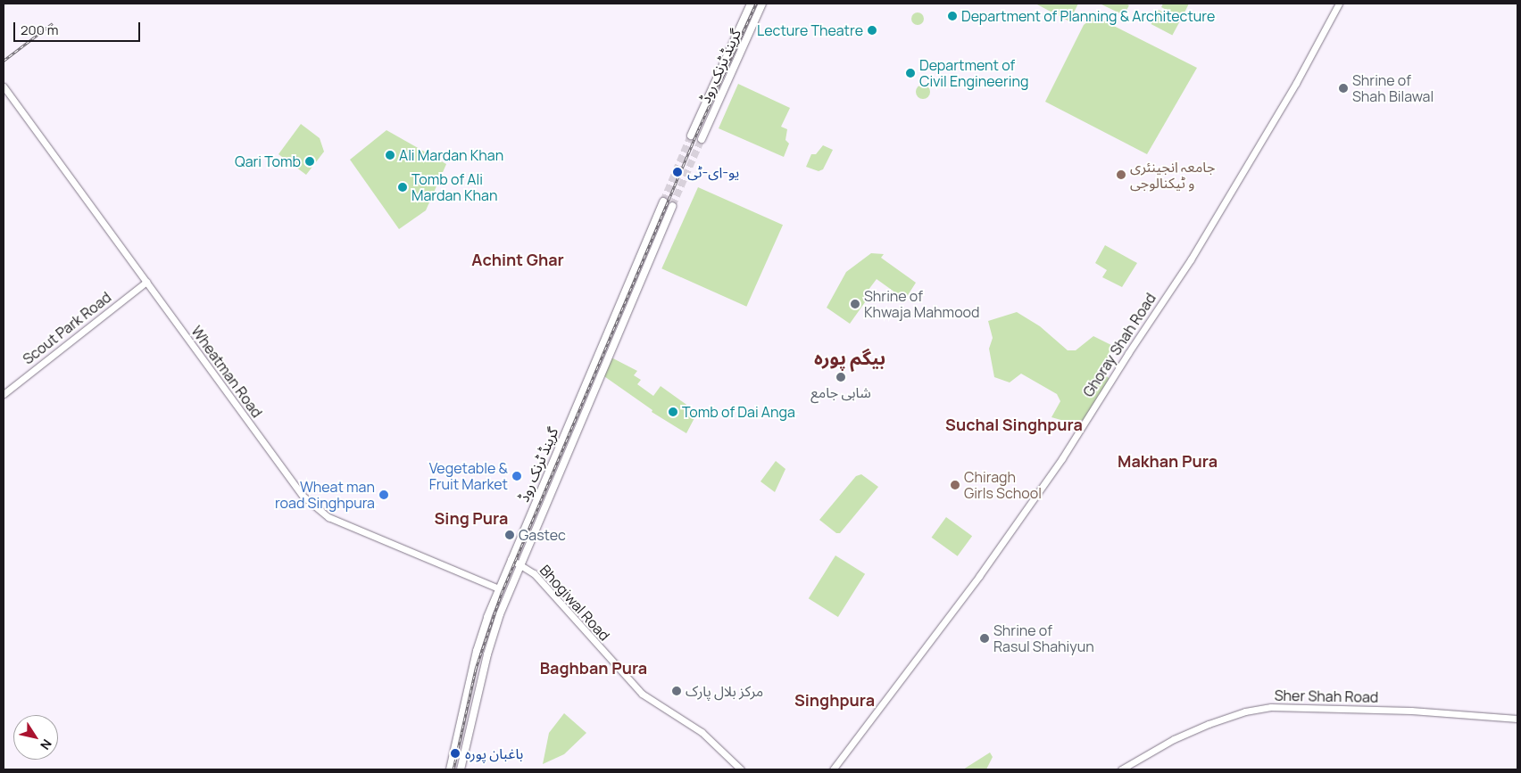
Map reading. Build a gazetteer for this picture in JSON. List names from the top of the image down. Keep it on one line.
{"streets":{"main road":["گرینڈ ٹرنک روڈ","Scout Park Road","Ghoray Shah Road","Wheatman Road","Bhogiwal Road","Sher Shah Road"]},"crossings":[["گرینڈ ٹرنک روڈ","Wheatman Road"],["گرینڈ ٹرنک روڈ","Bhogiwal Road"],["Scout Park Road","Wheatman Road"]],"districts":["Achint Ghar","بیگم پورہ","Suchal Singhpura","Makhan Pura","Sing Pura","Baghban Pura","Singhpura"],"places":["Department of Planning & Architecture","Lecture Theatre","Department of Civil Engineering","Shrine of Shah Bilawal","Ali Mardan Khan","Qari Tomb","یو-ای-ٹی","جامعہ انجینئری و ٹیکنالوجی","Tomb of Ali Mardan Khan","Shrine of Khwaja Mahmood","شاہی جامع","Tomb of Dai Anga","Vegetable & Fruit Market","Chiragh Girls School","Wheat man road Singhpura","Gastec","Shrine of Rasul Shahiyun","مرکز بلال پارک","باغبان پورہ"],"scale_bar":"200 m","north":"bottom right"}
